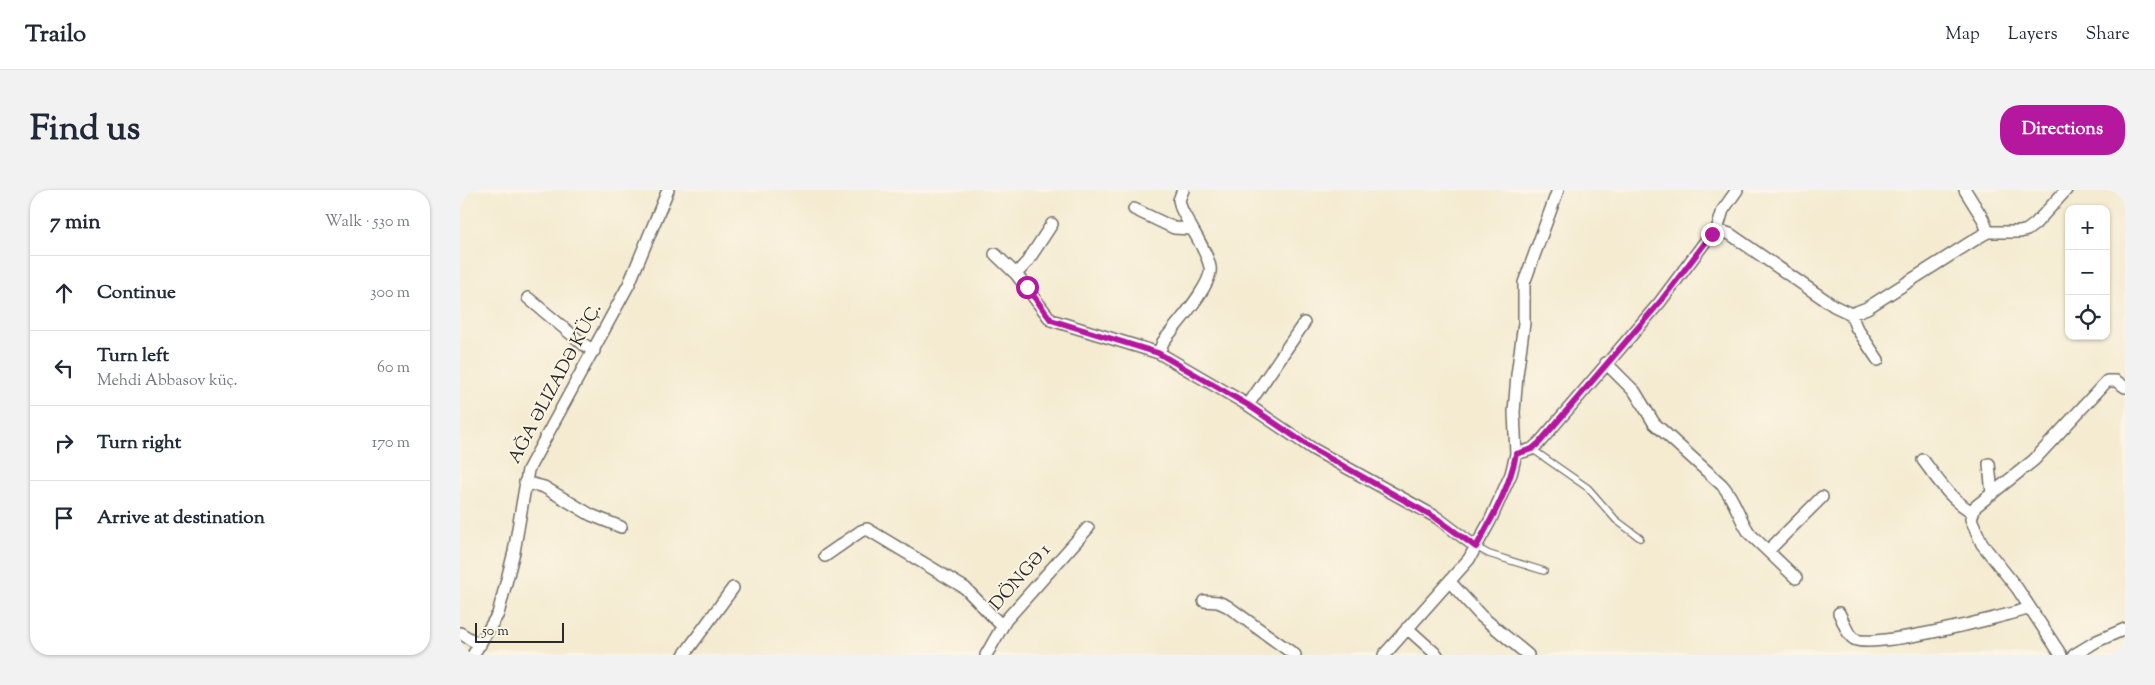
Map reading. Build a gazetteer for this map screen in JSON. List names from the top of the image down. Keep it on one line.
{"streets":{"street":["AĞA ƏLIZADƏ KÜÇ.","DÖNGƏ 1"]},"scale_bar":"50 m","page":{"header":"Trailo","nav":["Map","Layers","Share"],"title":"Find us","buttons":"Directions","heading":["7 min","Walk · 530 m"],"map_buttons":["+","−"],"list":[["Continue","300 m"],["Turn left","Mehdi Abbasov küç.","60 m"],["Turn right","170 m"],"Arrive at destination"],"scale":"50 m"}}
